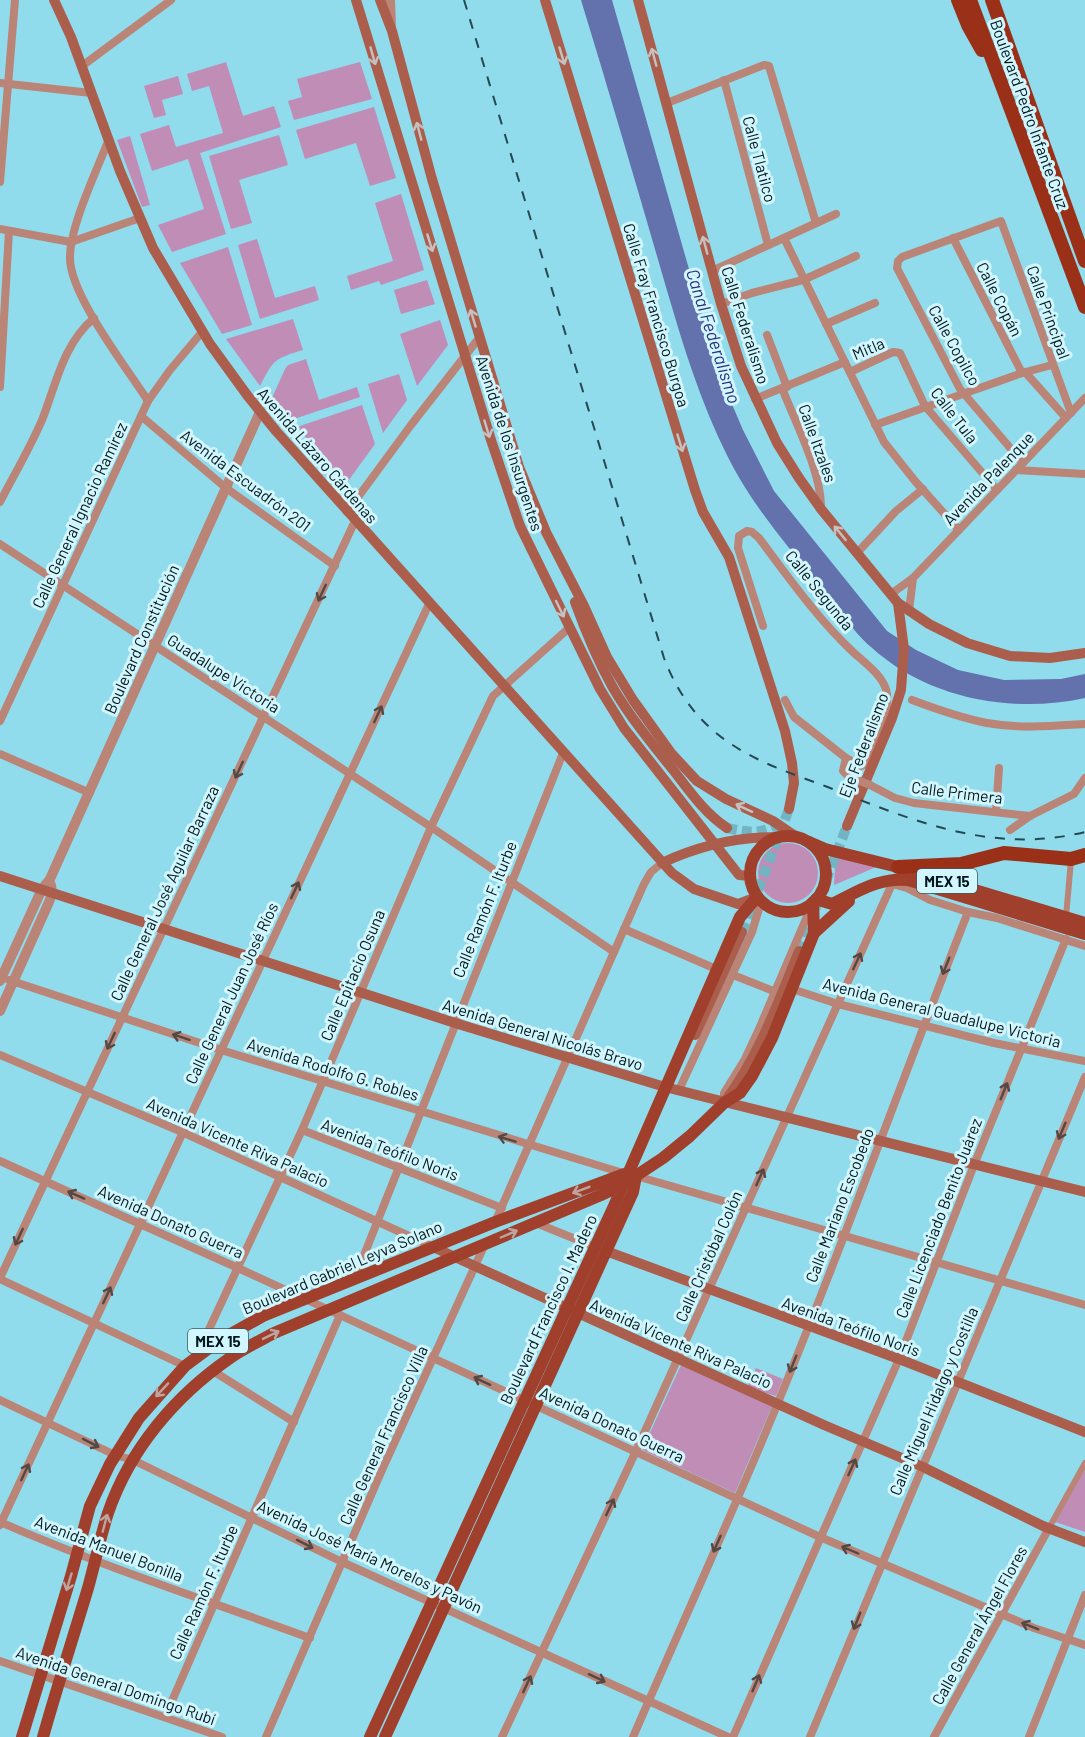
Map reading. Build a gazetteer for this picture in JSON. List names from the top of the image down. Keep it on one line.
{"streets":{"highway":["Boulevard Pedro Infante Cruz"],"main road":["Calle Fray Francisco Burgoa","Calle Federalismo","Avenida de los Insurgentes","Avenida Lázaro Cárdenas","Eje Federalismo","MEX 15","Avenida General Nicolás Bravo","Avenida Vicente Riva Palacio","Avenida Teófilo Noris","Boulevard Gabriel Leyva Solano","Boulevard Francisco I. Madero"],"street":["Calle Tlatilco","Calle Copán","Calle Principal","Calle Copilco","Mitla","Calle Tula","Calle Itzales","Avenida Palenque","Avenida Escuadrón 201","Calle General Ignacio Ramírez","Calle Segunda","Boulevard Constitución","Guadalupe Victoria","Calle Primera","Calle General José Aguilar Barraza","Calle Ramón F. Iturbe","Calle Epitacio Osuna","Calle General Juan José Ríos","Avenida General Guadalupe Victoria","Avenida Rodolfo G. Robles","Calle Mariano Escobedo","Calle Licenciado Benito Juárez","Avenida Donato Guerra","Calle Cristóbal Colón","Calle Miguel Hidalgo y Costilla","Calle General Francisco Villa","Avenida Manuel Bonilla","Avenida José María Morelos y Pavón","Calle General Ángel Flores","Avenida General Domingo Rubí"]},"crossings":[["Calle Copán","Calle Principal"],["Calle Copán","Calle Copilco"],["Calle Copán","Avenida Palenque"],["Calle Principal","Calle Copilco"],["Calle Principal","Avenida Palenque"],["Calle Federalismo","Calle Itzales"],["Calle Federalismo","Avenida Palenque"],["Calle Federalismo","Eje Federalismo"],["Calle Copilco","Avenida Palenque"],["Mitla","Calle Tula"],["Calle Tula","Avenida Palenque"],["Avenida de los Insurgentes","Avenida Lázaro Cárdenas"],["Avenida de los Insurgentes","MEX 15"],["Avenida de los Insurgentes","Calle Epitacio Osuna"],["Avenida de los Insurgentes","Boulevard Gabriel Leyva Solano"],["Avenida de los Insurgentes","Boulevard Francisco I. Madero"],["Avenida Lázaro Cárdenas","Calle General Ignacio Ramírez"],["Avenida Lázaro Cárdenas","Boulevard Constitución"],["Avenida Lázaro Cárdenas","MEX 15"],["Avenida Lázaro Cárdenas","Calle General José Aguilar Barraza"],["Avenida Lázaro Cárdenas","Calle Ramón F. Iturbe"],["Avenida Lázaro Cárdenas","Calle Epitacio Osuna"],["Avenida Lázaro Cárdenas","Calle General Juan José Ríos"],["Avenida Lázaro Cárdenas","Boulevard Gabriel Leyva Solano"],["Avenida Lázaro Cárdenas","Boulevard Francisco I. Madero"],["Avenida Palenque","Eje Federalismo"],["Avenida Escuadrón 201","Calle General Ignacio Ramírez"],["Avenida Escuadrón 201","Boulevard Constitución"],["Avenida Escuadrón 201","Calle General José Aguilar Barraza"],["Calle General Ignacio Ramírez","Guadalupe Victoria"],["Calle Segunda","Calle Primera"],["Boulevard Constitución","Guadalupe Victoria"],["Boulevard Constitución","Avenida General Nicolás Bravo"],["Boulevard Constitución","Avenida Rodolfo G. Robles"],["Guadalupe Victoria","Calle General José Aguilar Barraza"],["Guadalupe Victoria","Calle Epitacio Osuna"],["Guadalupe Victoria","Calle General Juan José Ríos"],["MEX 15","Boulevard Gabriel Leyva Solano"],["MEX 15","Boulevard Francisco I. Madero"],["Calle General José Aguilar Barraza","Avenida General Nicolás Bravo"],["Calle General José Aguilar Barraza","Avenida Rodolfo G. Robles"],["Calle General José Aguilar Barraza","Avenida Vicente Riva Palacio"],["Calle General José Aguilar Barraza","Avenida Donato Guerra"],["Calle Ramón F. Iturbe","Avenida General Nicolás Bravo"],["Calle Ramón F. Iturbe","Avenida Rodolfo G. Robles"],["Calle Ramón F. Iturbe","Avenida Vicente Riva Palacio"],["Calle Ramón F. Iturbe","Avenida Teófilo Noris"],["Calle Ramón F. Iturbe","Avenida Donato Guerra"],["Calle Ramón F. Iturbe","Boulevard Gabriel Leyva Solano"],["Calle Ramón F. Iturbe","Avenida Manuel Bonilla"],["Calle Ramón F. Iturbe","Avenida José María Morelos y Pavón"],["Calle Ramón F. Iturbe","Avenida General Domingo Rubí"],["Calle Epitacio Osuna","Avenida General Nicolás Bravo"],["Calle Epitacio Osuna","Avenida Rodolfo G. Robles"],["Calle Epitacio Osuna","Avenida Vicente Riva Palacio"],["Calle Epitacio Osuna","Avenida Teófilo Noris"],["Calle Epitacio Osuna","Avenida Donato Guerra"],["Calle Epitacio Osuna","Boulevard Gabriel Leyva Solano"],["Calle General Juan José Ríos","Avenida General Nicolás Bravo"],["Calle General Juan José Ríos","Avenida Rodolfo G. Robles"],["Calle General Juan José Ríos","Avenida Vicente Riva Palacio"],["Calle General Juan José Ríos","Avenida Donato Guerra"],["Calle General Juan José Ríos","Avenida Manuel Bonilla"],["Calle General Juan José Ríos","Avenida José María Morelos y Pavón"],["Avenida General Guadalupe Victoria","Calle Mariano Escobedo"],["Avenida General Guadalupe Victoria","Calle Licenciado Benito Juárez"],["Avenida General Guadalupe Victoria","Calle Cristóbal Colón"],["Avenida General Guadalupe Victoria","Boulevard Gabriel Leyva Solano"],["Avenida General Nicolás Bravo","Calle Mariano Escobedo"],["Avenida General Nicolás Bravo","Calle Licenciado Benito Juárez"],["Avenida General Nicolás Bravo","Calle Cristóbal Colón"],["Avenida General Nicolás Bravo","Boulevard Gabriel Leyva Solano"],["Avenida General Nicolás Bravo","Boulevard Francisco I. Madero"],["Avenida General Nicolás Bravo","Calle Miguel Hidalgo y Costilla"],["Avenida Rodolfo G. Robles","Calle Mariano Escobedo"],["Avenida Rodolfo G. Robles","Calle Licenciado Benito Juárez"],["Avenida Rodolfo G. Robles","Calle Cristóbal Colón"],["Avenida Rodolfo G. Robles","Boulevard Gabriel Leyva Solano"],["Avenida Rodolfo G. Robles","Boulevard Francisco I. Madero"],["Avenida Rodolfo G. Robles","Calle Miguel Hidalgo y Costilla"],["Avenida Vicente Riva Palacio","Calle Mariano Escobedo"],["Avenida Vicente Riva Palacio","Calle Licenciado Benito Juárez"],["Avenida Vicente Riva Palacio","Calle Cristóbal Colón"],["Avenida Vicente Riva Palacio","Boulevard Gabriel Leyva Solano"],["Avenida Vicente Riva Palacio","Boulevard Francisco I. Madero"],["Avenida Vicente Riva Palacio","Calle Miguel Hidalgo y Costilla"],["Avenida Vicente Riva Palacio","Calle General Francisco Villa"],["Avenida Vicente Riva Palacio","Calle General Ángel Flores"],["Avenida Teófilo Noris","Calle Mariano Escobedo"],["Avenida Teófilo Noris","Calle Licenciado Benito Juárez"],["Avenida Teófilo Noris","Calle Cristóbal Colón"],["Avenida Teófilo Noris","Boulevard Francisco I. Madero"],["Avenida Teófilo Noris","Calle Miguel Hidalgo y Costilla"],["Calle Mariano Escobedo","Avenida Donato Guerra"],["Calle Mariano Escobedo","Avenida José María Morelos y Pavón"],["Calle Licenciado Benito Juárez","Avenida Donato Guerra"],["Avenida Donato Guerra","Calle Cristóbal Colón"],["Avenida Donato Guerra","Boulevard Gabriel Leyva Solano"],["Avenida Donato Guerra","Boulevard Francisco I. Madero"],["Avenida Donato Guerra","Calle Miguel Hidalgo y Costilla"],["Avenida Donato Guerra","Calle General Francisco Villa"],["Avenida Donato Guerra","Calle General Ángel Flores"],["Calle Cristóbal Colón","Avenida José María Morelos y Pavón"],["Boulevard Gabriel Leyva Solano","Boulevard Francisco I. Madero"],["Boulevard Gabriel Leyva Solano","Calle General Francisco Villa"],["Boulevard Gabriel Leyva Solano","Avenida Manuel Bonilla"],["Boulevard Gabriel Leyva Solano","Avenida José María Morelos y Pavón"],["Boulevard Gabriel Leyva Solano","Avenida General Domingo Rubí"],["Boulevard Francisco I. Madero","Avenida José María Morelos y Pavón"],["Calle General Francisco Villa","Avenida Manuel Bonilla"],["Calle General Francisco Villa","Avenida José María Morelos y Pavón"]],"one_way":["Calle Fray Francisco Burgoa","Calle Federalismo","Calle General José Aguilar Barraza","Calle General Juan José Ríos","Calle Mariano Escobedo","Calle Licenciado Benito Juárez","Calle Cristóbal Colón","Calle Miguel Hidalgo y Costilla","Avenida José María Morelos y Pavón"],"water":["Canal Federalismo"]}
